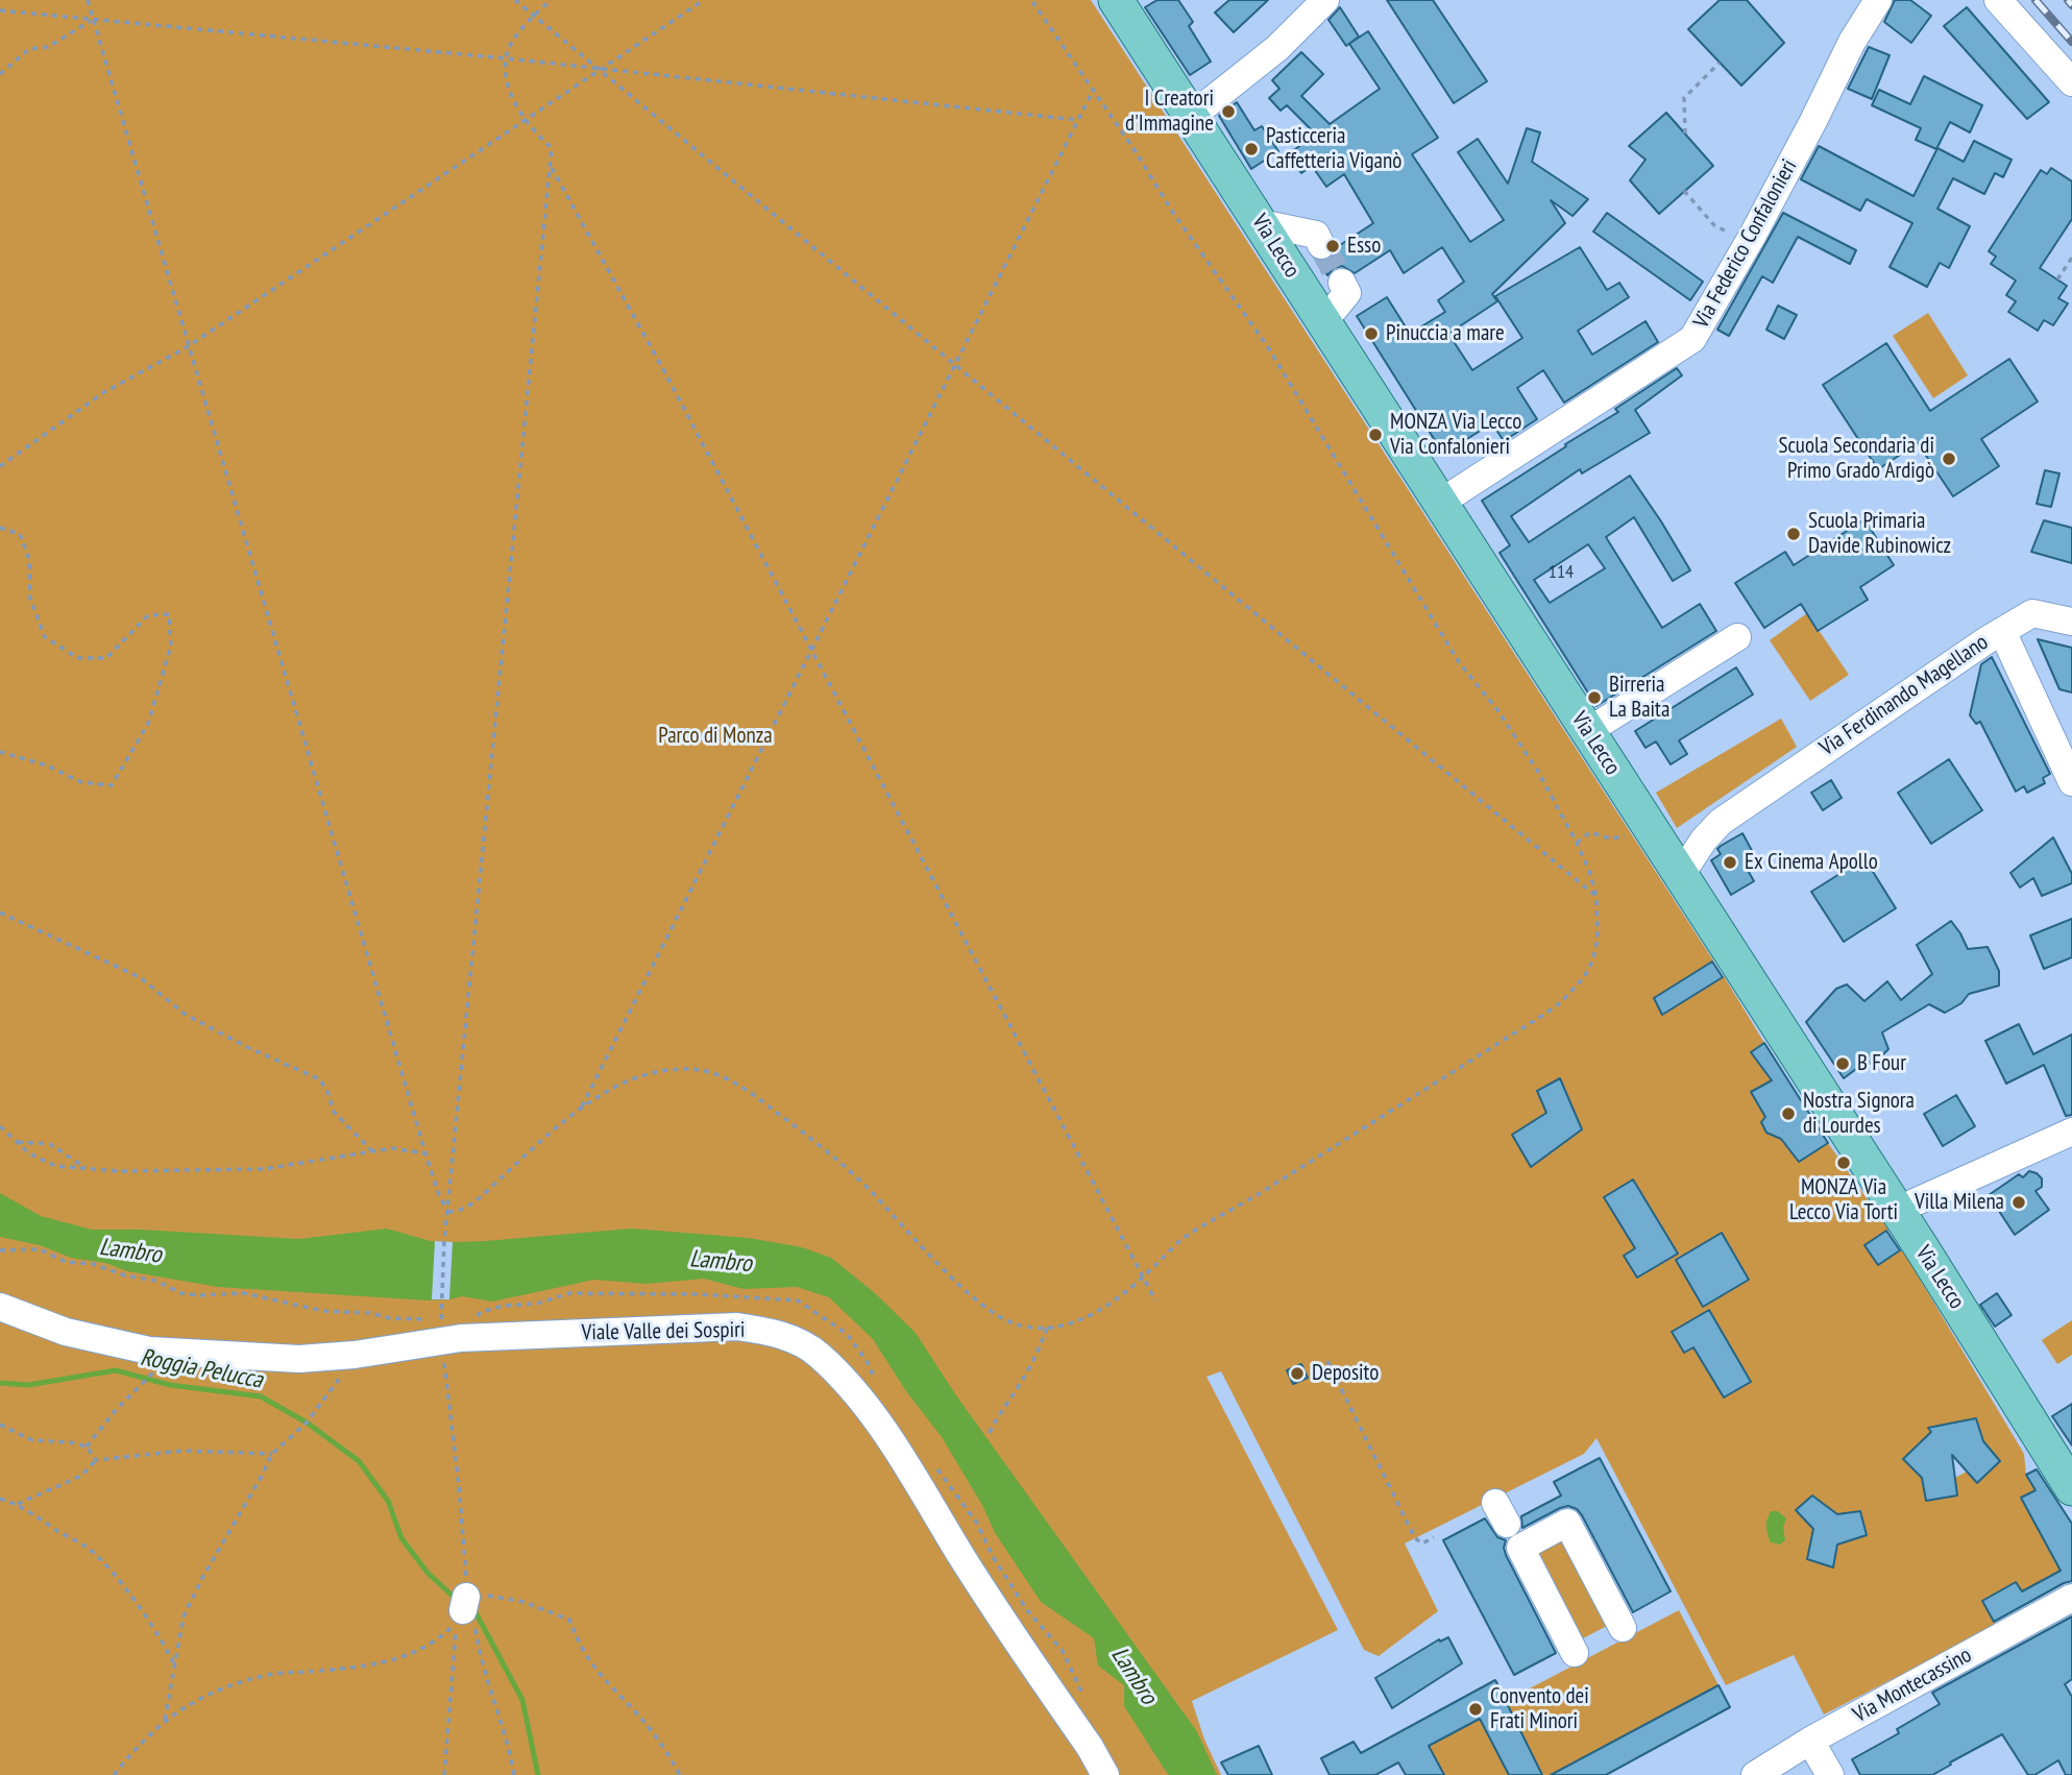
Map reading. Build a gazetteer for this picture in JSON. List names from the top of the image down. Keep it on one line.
{"streets":{"main road":["Via Lecco"],"street":["Via Federico Confalonieri","Via Ferdinando Magellano","Viale Valle dei Sospiri","Via Montecassino"]},"crossings":[["Via Federico Confalonieri","Via Lecco"],["Via Lecco","Via Ferdinando Magellano"]],"water":["Lambro","Roggia Pelucca"],"parks":["Parco di Monza"],"places":["I Creatori d'Immagine","Pasticceria Caffetteria Viganò","Esso","Pinuccia a mare","MONZA Via Lecco Via Confalonieri","Scuola Secondaria di Primo Grado Ardigò","Scuola Primaria Davide Rubinowicz","Birreria La Baita","Ex Cinema Apollo","B Four","Nostra Signora di Lourdes","MONZA Via Lecco Via Torti","Villa Milena","Deposito","Convento dei Frati Minori"],"house_numbers":["114"]}
